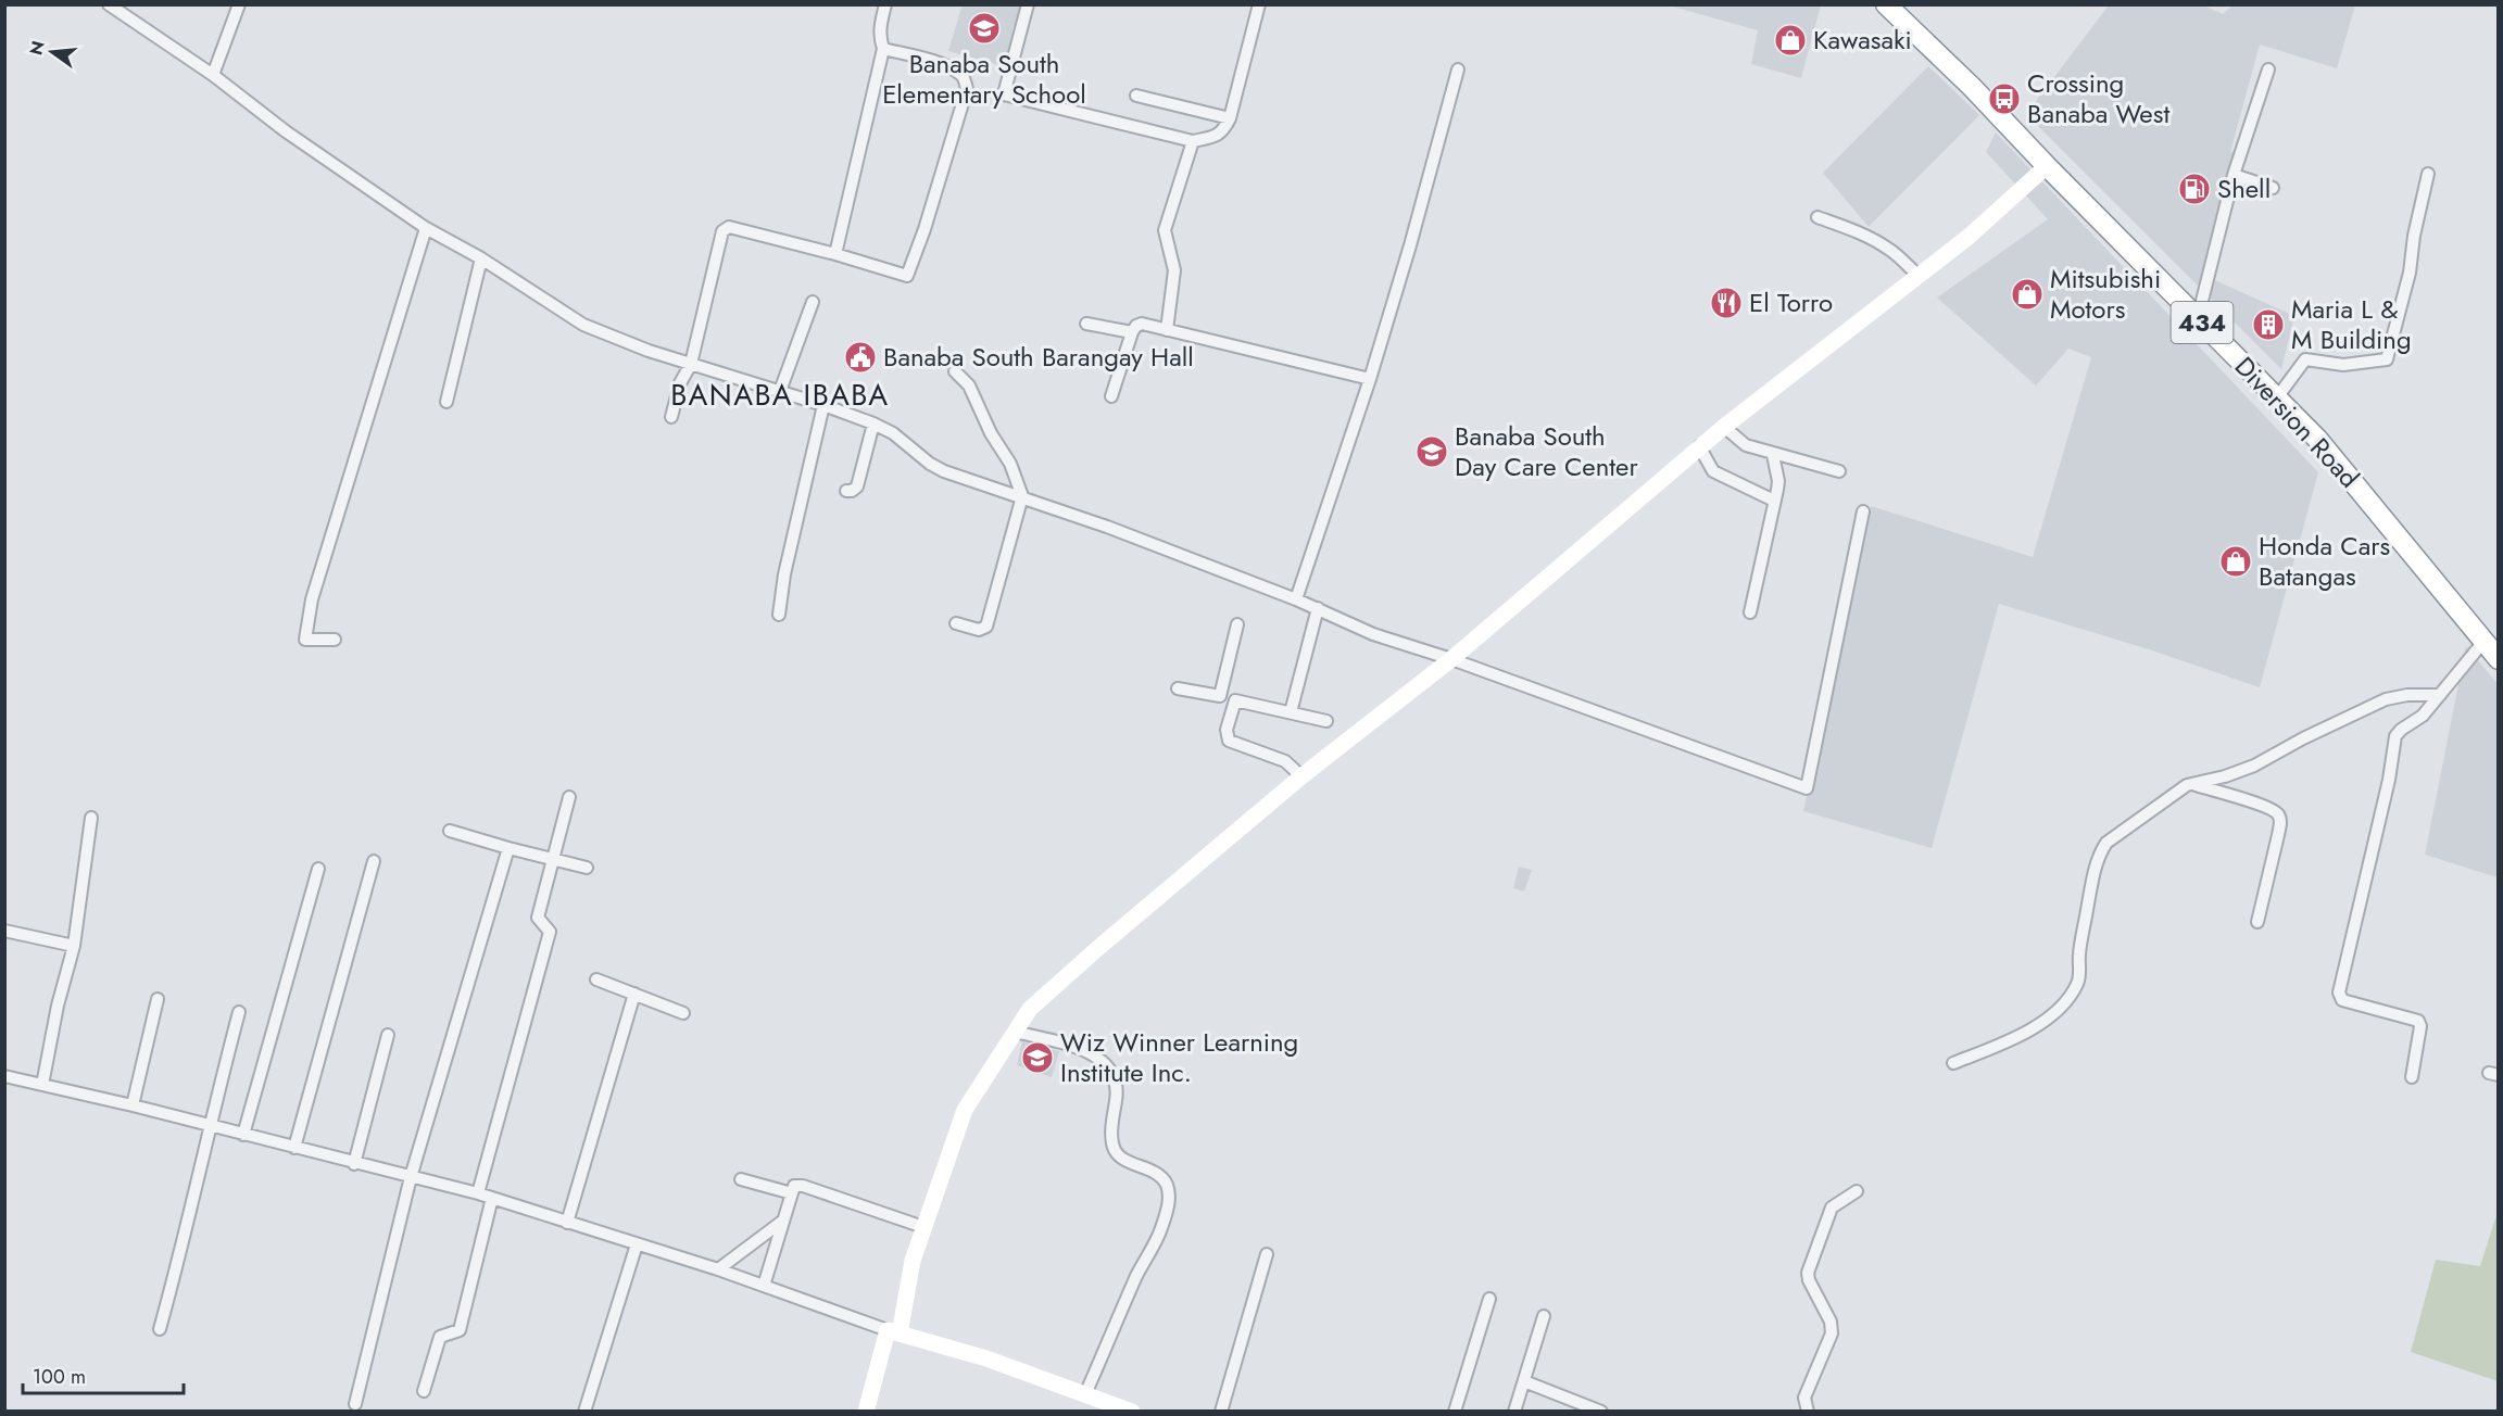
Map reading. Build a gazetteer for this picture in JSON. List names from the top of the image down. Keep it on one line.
{"streets":{"highway":["434","Diversion Road"]},"districts":["BANABA IBABA"],"places":{"school or university":["Banaba South Elementary School","Banaba South Day Care Center","Wiz Winner Learning Institute Inc."],"shop":["Kawasaki","Mitsubishi Motors","Honda Cars Batangas"],"bus stop":["Crossing Banaba West"],"fuel station":["Shell"],"restaurant":["El Torro"],"building":["Maria L & M Building"],"public building":["Banaba South Barangay Hall"]},"scale_bar":"100 m","north":"left"}
